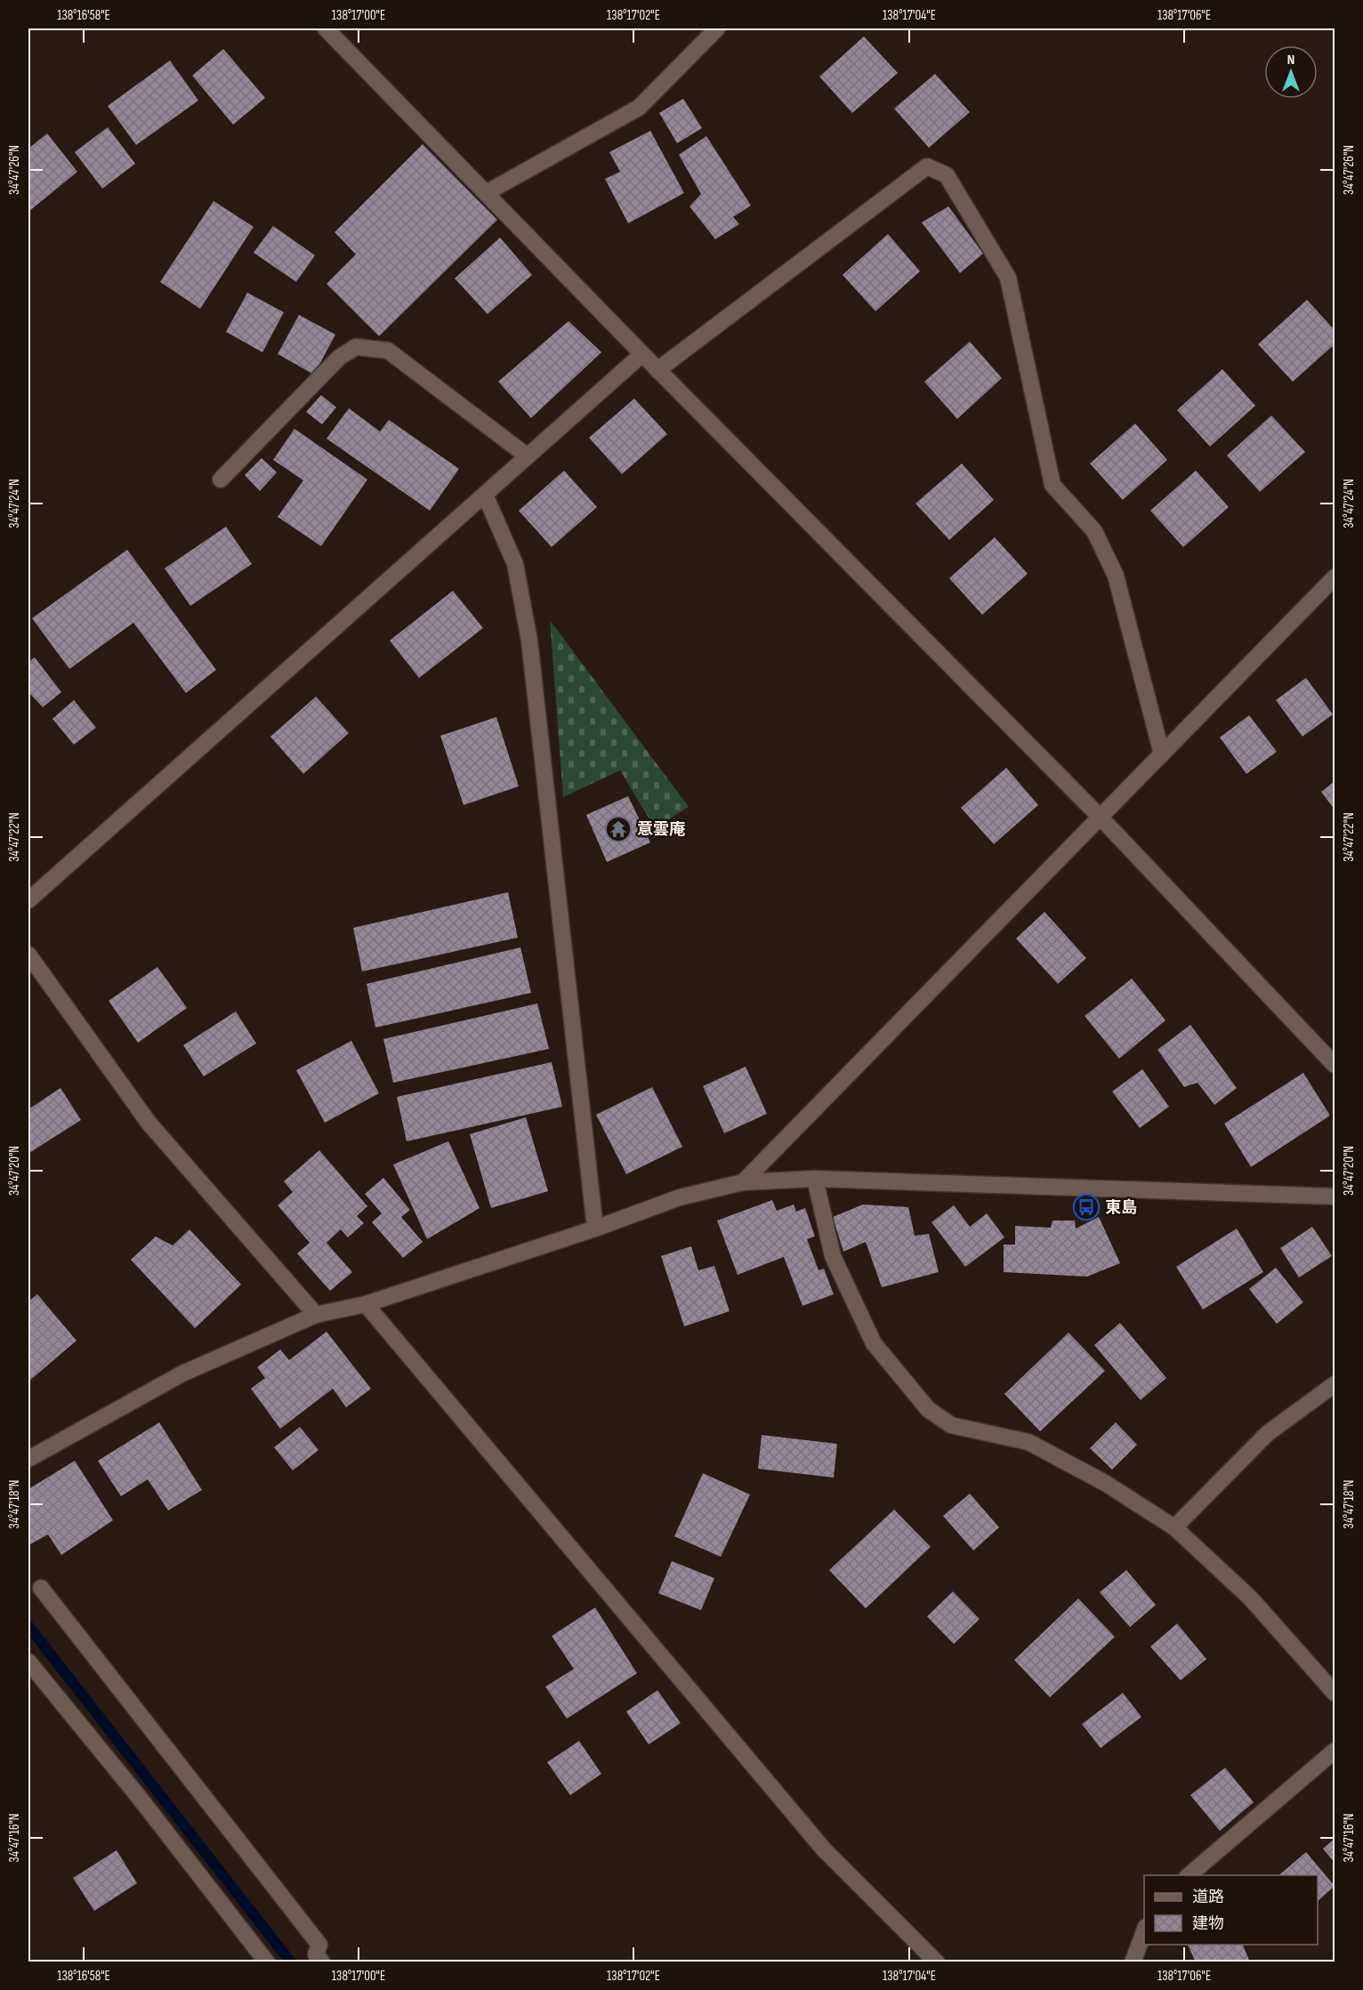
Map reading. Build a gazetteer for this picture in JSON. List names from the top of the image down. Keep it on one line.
{"places":{"temple":["意雲庵"],"bus stop":["東島"]},"legend":["道路","建物"],"north":"top","coordinates":["138°16'58\"E","138°17'00\"E","138°17'02\"E","138°17'04\"E","138°17'06\"E","34°47'26\"N","34°47'24\"N","34°47'22\"N","34°47'20\"N","34°47'18\"N","34°47'16\"N"]}
